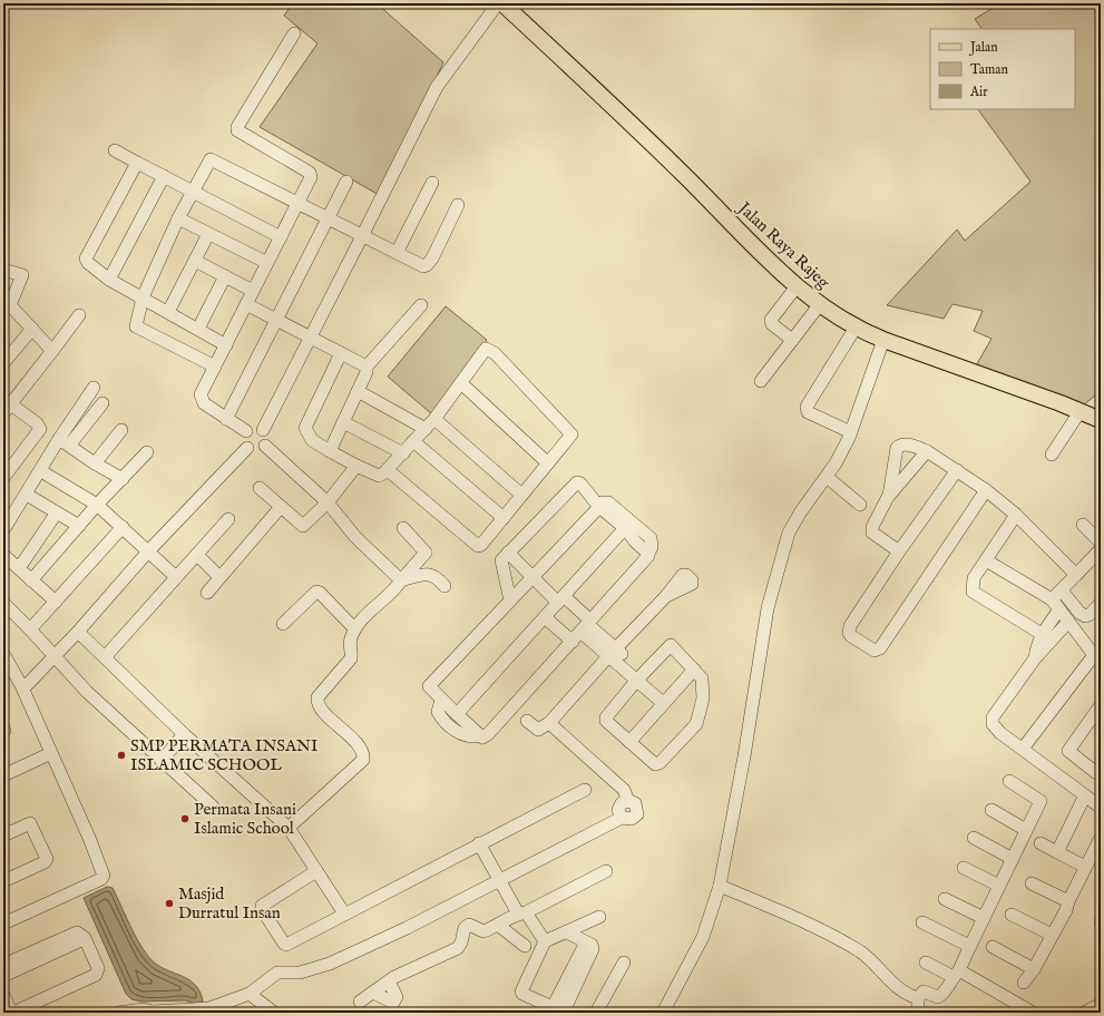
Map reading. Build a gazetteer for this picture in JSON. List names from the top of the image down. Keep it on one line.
{"streets":{"main road":["Jalan Raya Rajeg"]},"places":["SMP PERMATA INSANI ISLAMIC SCHOOL","Permata Insani Islamic School","Masjid Durratul Insan"],"legend":["Jalan","Taman","Air"]}
